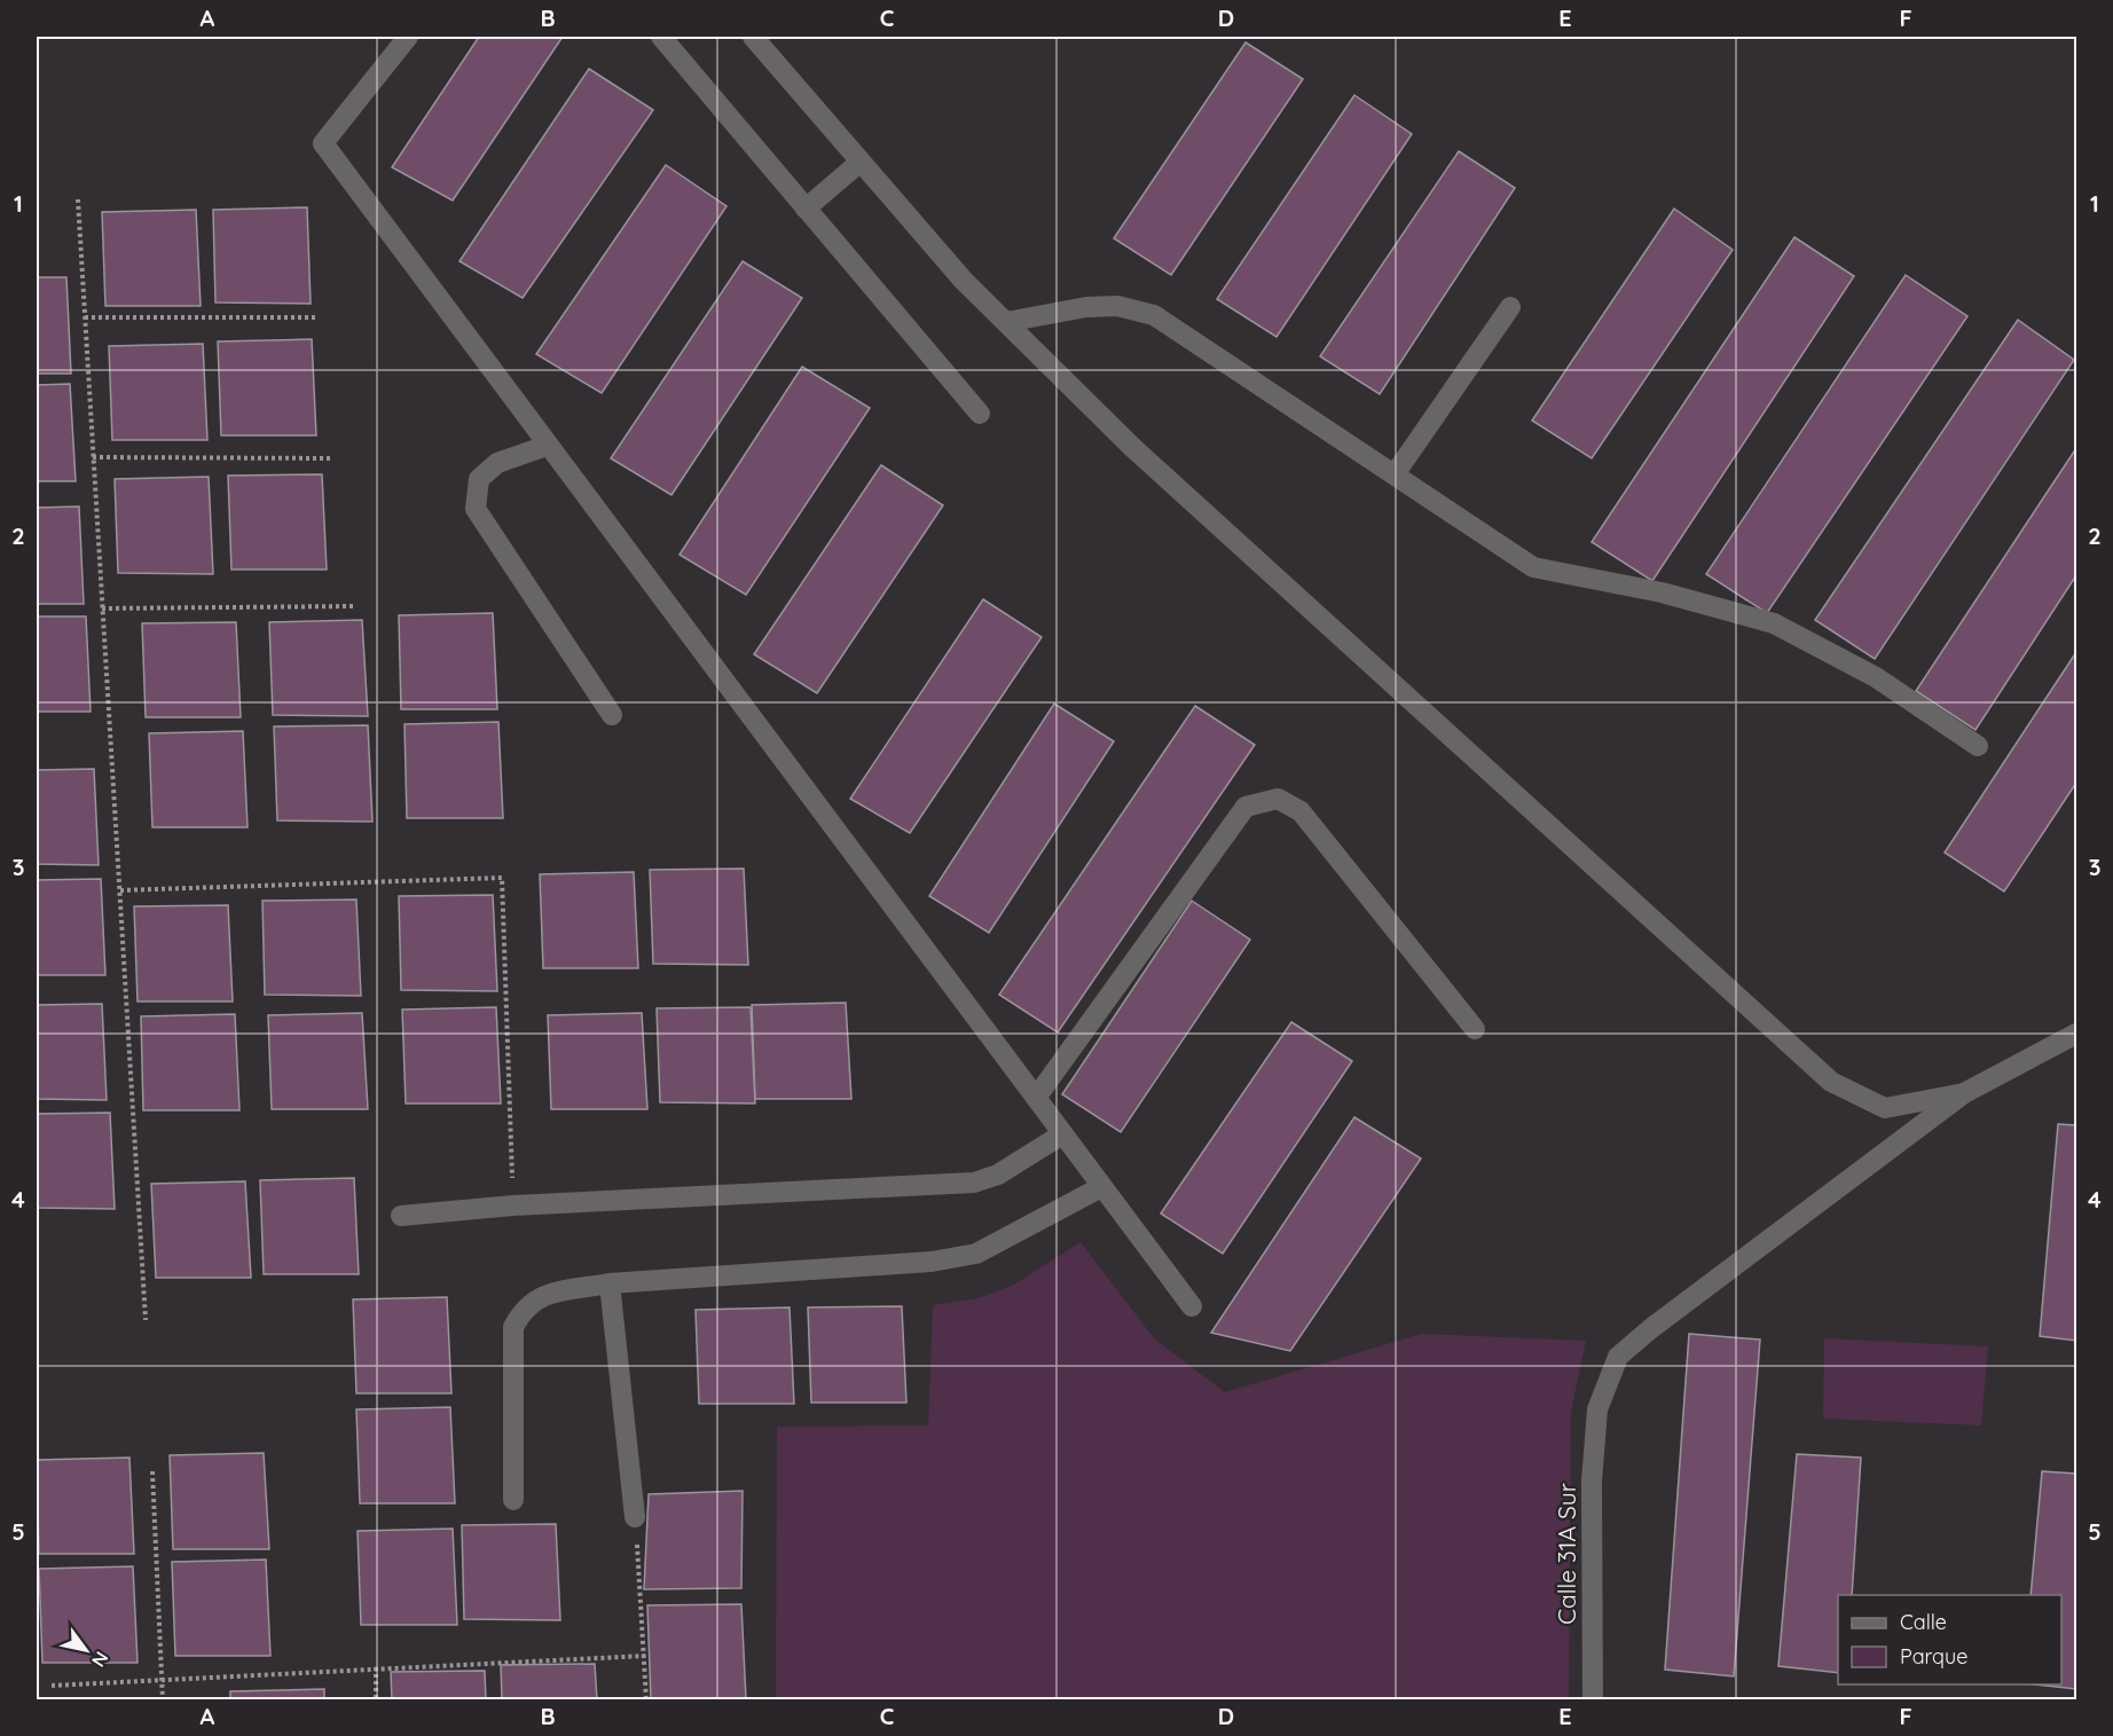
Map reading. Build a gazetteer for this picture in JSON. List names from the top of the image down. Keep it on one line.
{"streets":{"street":["Calle 31A Sur"]},"legend":["Calle","Parque"],"north":"bottom right","grid":{"columns":["A","B","C","D","E","F"],"rows":["1","2","3","4","5"]}}
